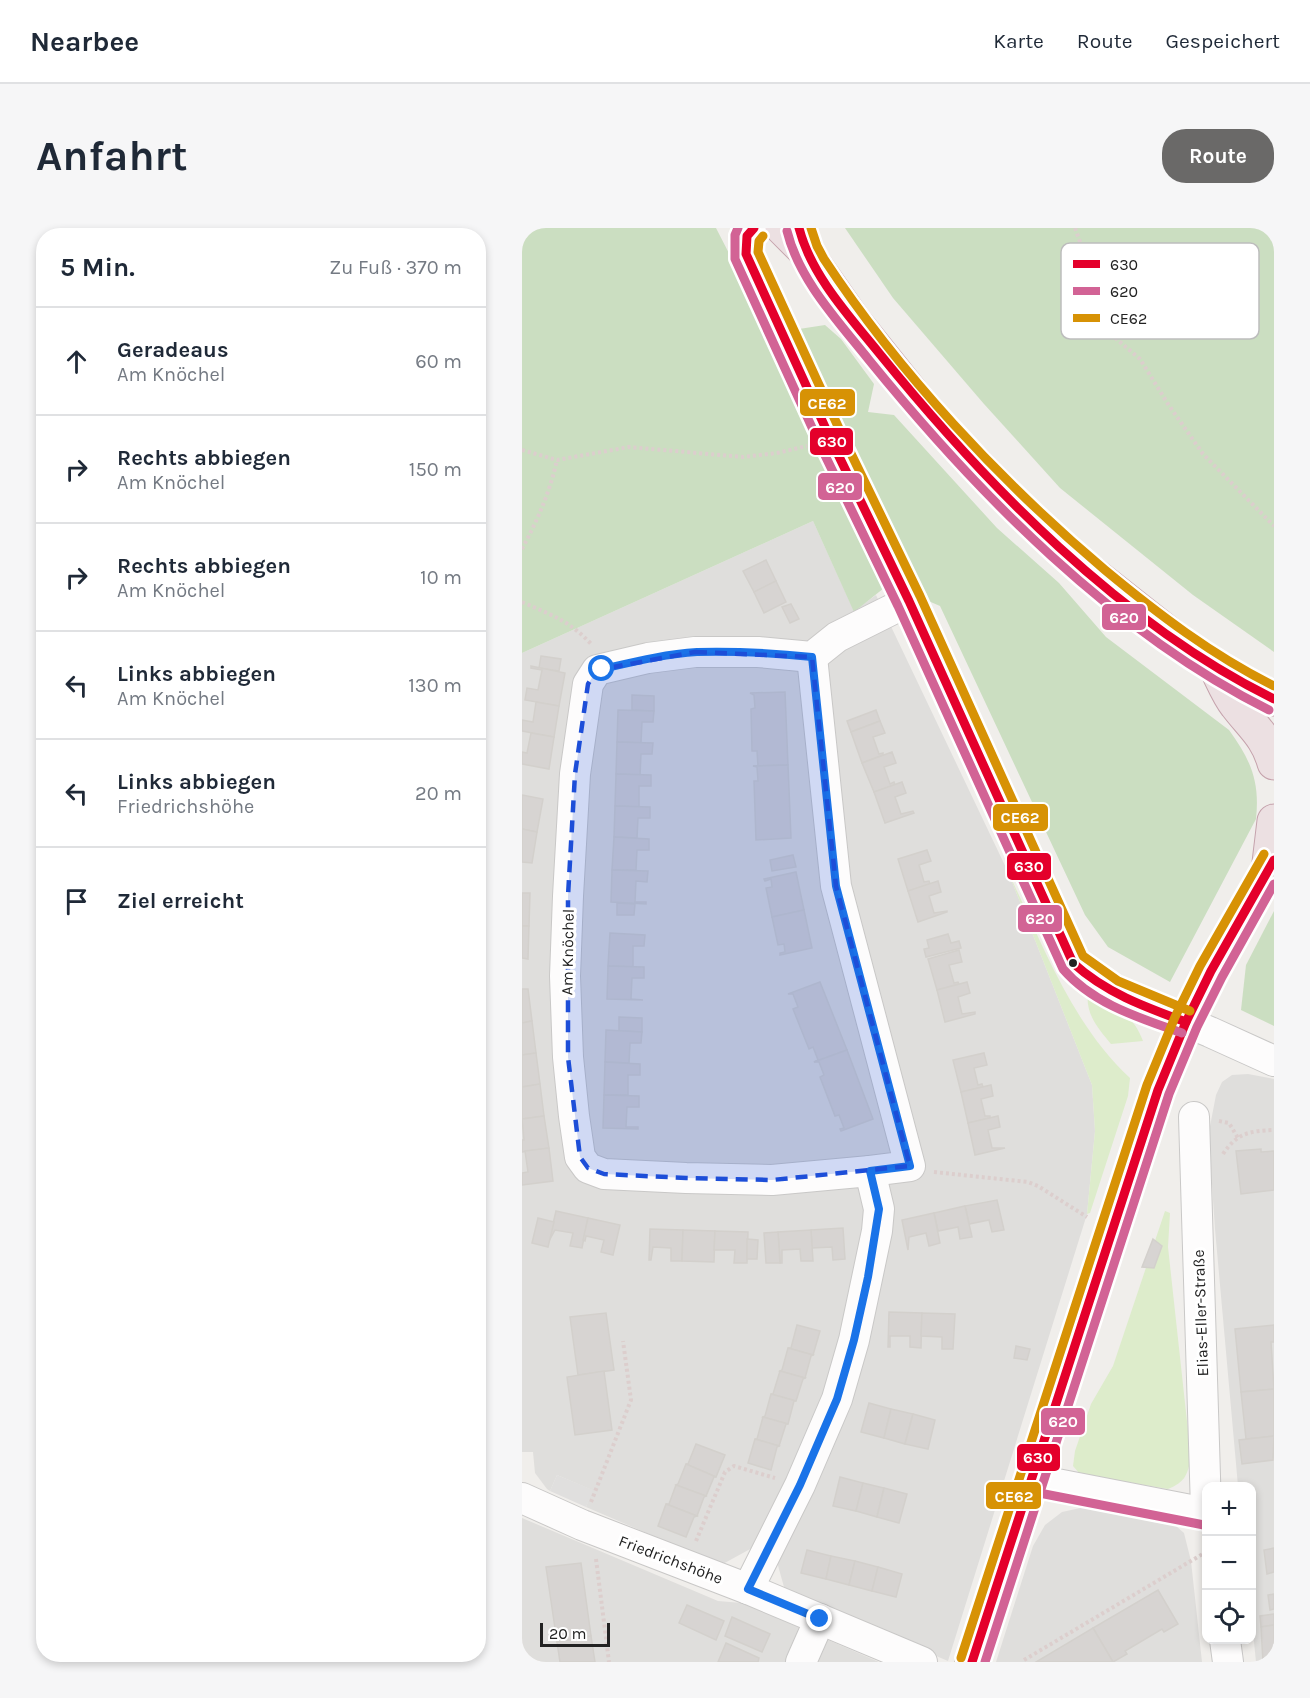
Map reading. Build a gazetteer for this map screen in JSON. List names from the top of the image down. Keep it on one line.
{"streets":{"street":["Am Knöchel","Elias-Eller-Straße","Friedrichshöhe"]},"lines":["transit line 630","transit line 620","transit line CE62"],"legend":["630","620","CE62"],"scale_bar":"20 m","page":{"header":"Nearbee","nav":["Karte","Route","Gespeichert"],"buttons":"Route","title":"Anfahrt","heading":["5 Min.","Zu Fuß · 370 m"],"list":[["Geradeaus","Am Knöchel","60 m"],["Rechts abbiegen","Am Knöchel","150 m"],["Rechts abbiegen","Am Knöchel","10 m"],["Links abbiegen","Am Knöchel","130 m"],["Links abbiegen","Friedrichshöhe","20 m"],"Ziel erreicht"],"map_buttons":["+","−"],"scale":"20 m"}}
